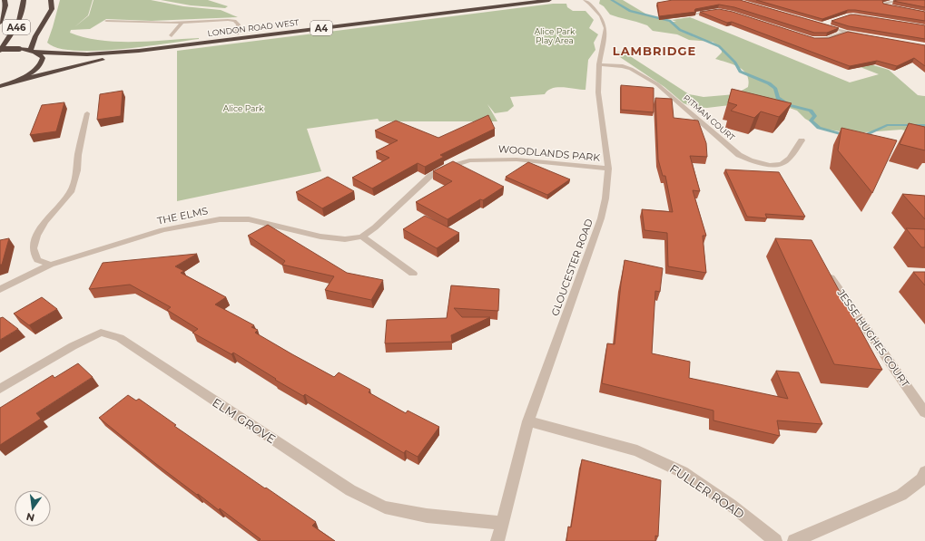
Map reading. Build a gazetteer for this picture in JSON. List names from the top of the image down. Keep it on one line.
{"streets":{"highway":["A46","LONDON ROAD WEST","A4"],"street":["PITMAN COURT","WOODLANDS PARK","THE ELMS","GLOUCESTER ROAD","JESSE HUGHES COURT","ELM GROVE","FULLER ROAD"]},"crossings":[["A46","A4"],["LONDON ROAD WEST","A4"],["PITMAN COURT","GLOUCESTER ROAD"],["WOODLANDS PARK","THE ELMS"],["WOODLANDS PARK","GLOUCESTER ROAD"],["GLOUCESTER ROAD","ELM GROVE"],["GLOUCESTER ROAD","FULLER ROAD"]],"districts":["LAMBRIDGE"],"parks":["Alice Park Play Area","Alice Park"],"north":"bottom"}
